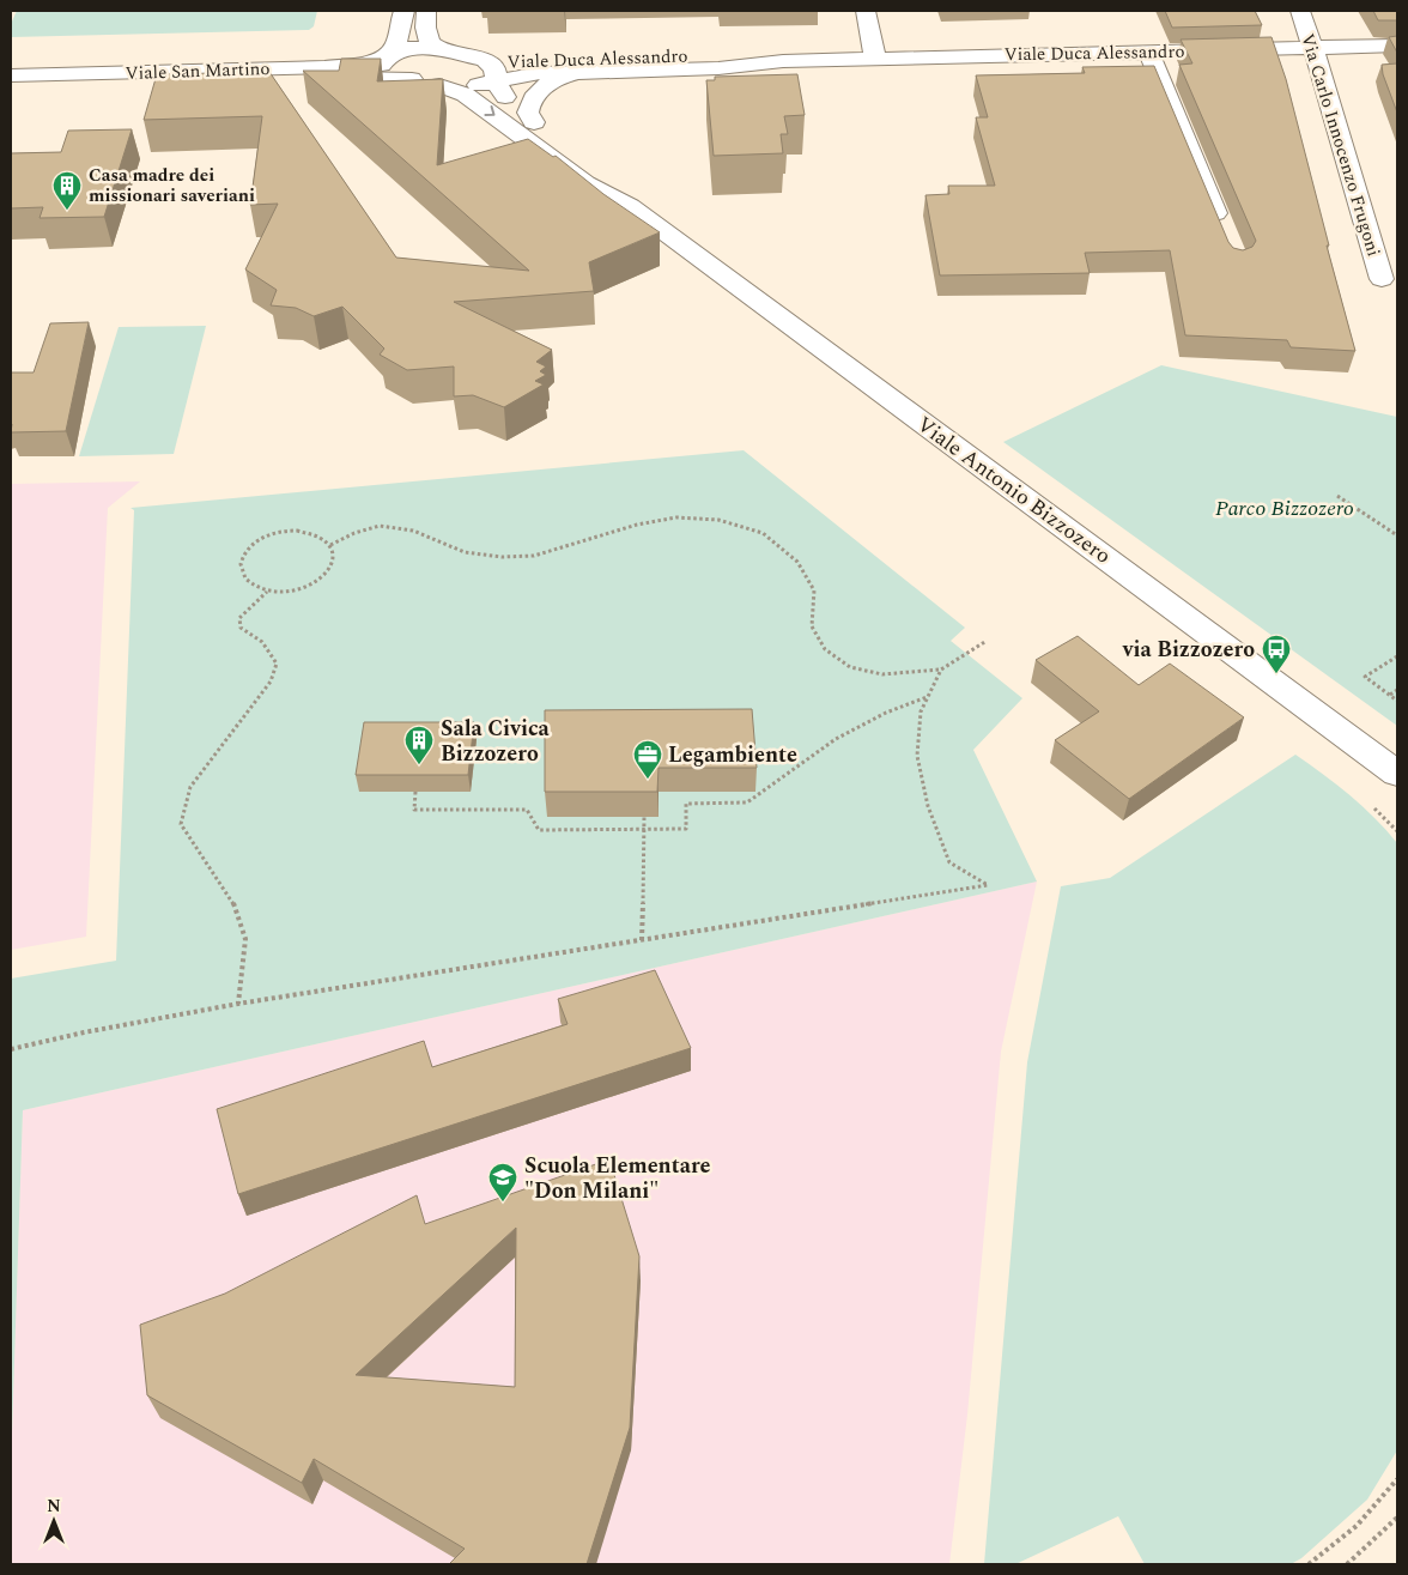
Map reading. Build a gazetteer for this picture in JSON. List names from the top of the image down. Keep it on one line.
{"streets":{"street":["Viale Duca Alessandro","Viale San Martino","Via Carlo Innocenzo Frugoni","Viale Antonio Bizzozero"]},"crossings":[["Viale Duca Alessandro","Viale San Martino"],["Viale Duca Alessandro","Via Carlo Innocenzo Frugoni"],["Viale Duca Alessandro","Viale Antonio Bizzozero"]],"parks":["Parco Bizzozero"],"places":{"building":["Casa madre dei missionari saveriani","Sala Civica Bizzozero"],"bus stop":["via Bizzozero"],"office":["Legambiente"],"school or university":["Scuola Elementare \"Don Milani\""]},"north":"top"}
